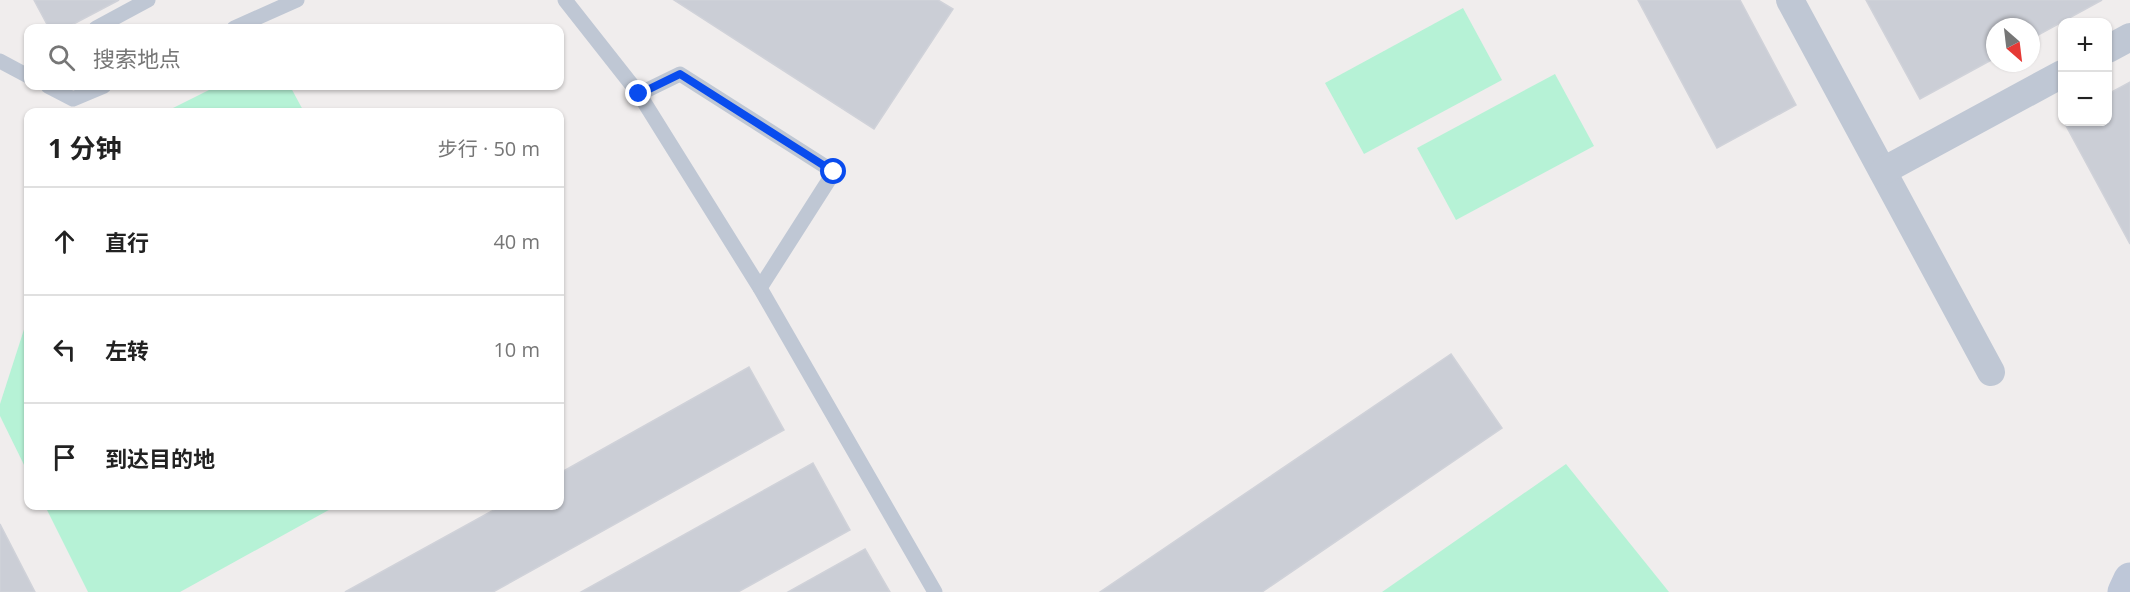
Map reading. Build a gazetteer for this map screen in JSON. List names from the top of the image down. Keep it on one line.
{"north":"bottom right","page":{"map_buttons":["+","−"],"search":"搜索地点","heading":["1 分钟","步行 · 50 m"],"list":[["直行","40 m"],["左转","10 m"],"到达目的地"]}}
